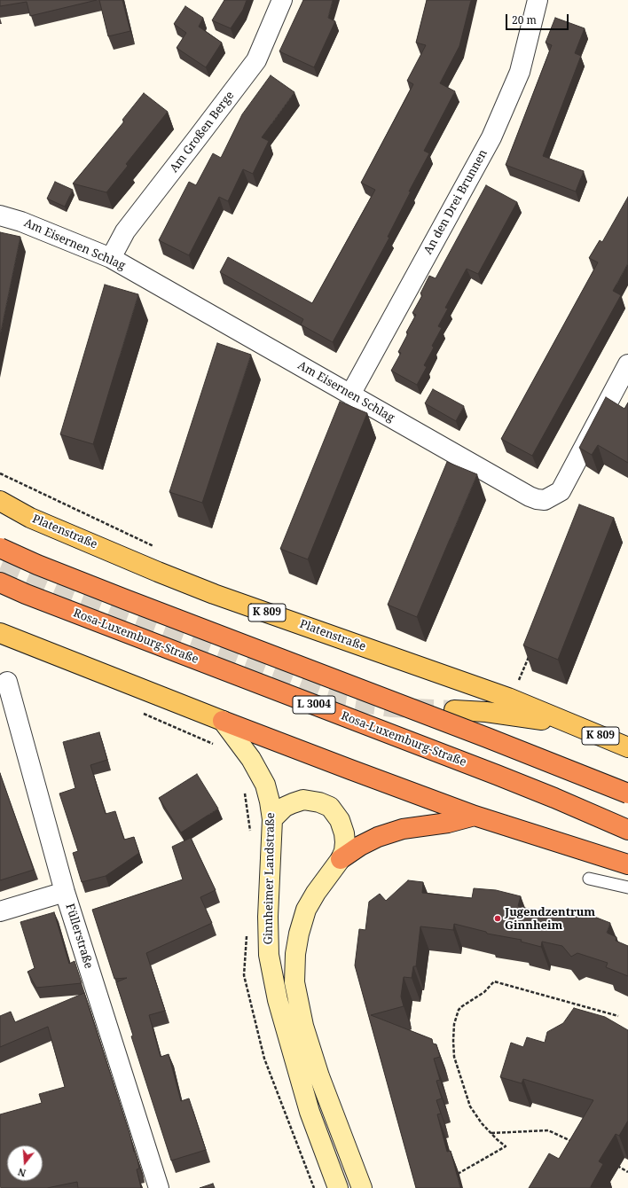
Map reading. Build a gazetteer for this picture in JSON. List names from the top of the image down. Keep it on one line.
{"streets":{"highway":["Rosa-Luxemburg-Straße","L 3004"],"main road":["Platenstraße","K 809","Ginnheimer Landstraße"],"street":["Am Großen Berge","An den Drei Brunnen","Am Eisernen Schlag","Füllerstraße"]},"crossings":[["Am Großen Berge","Am Eisernen Schlag"],["An den Drei Brunnen","Am Eisernen Schlag"],["Platenstraße","K 809"]],"places":["Jugendzentrum Ginnheim"],"scale_bar":"20 m","north":"bottom"}
